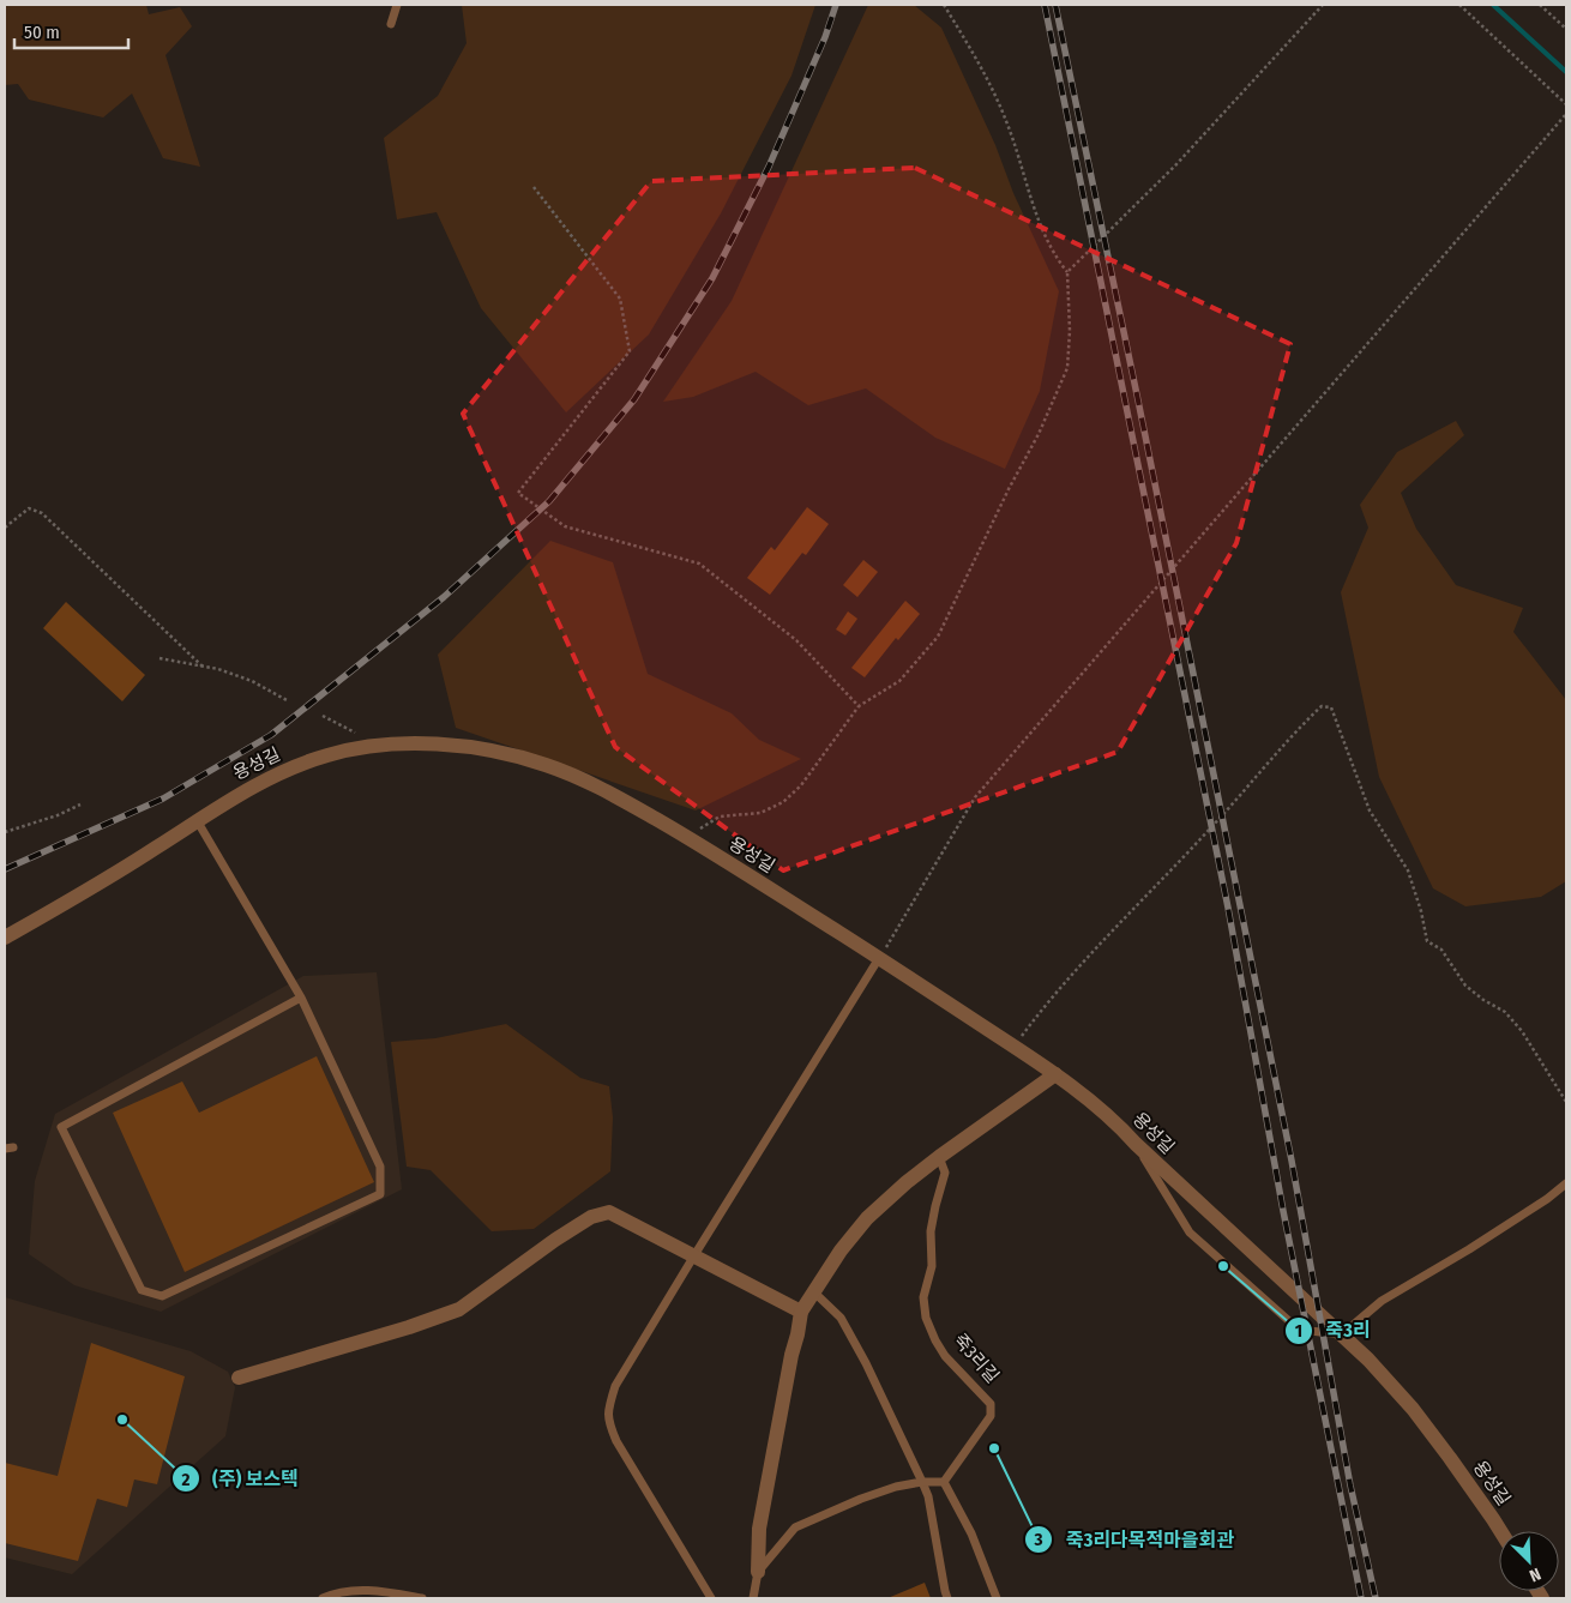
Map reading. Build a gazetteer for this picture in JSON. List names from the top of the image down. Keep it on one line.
{"streets":{"street":["용성길"],"lane":["죽3리길"]},"places":["죽3리","(주) 보스텍","죽3리다목적마을회관"],"scale_bar":"50 m","north":"bottom right"}
